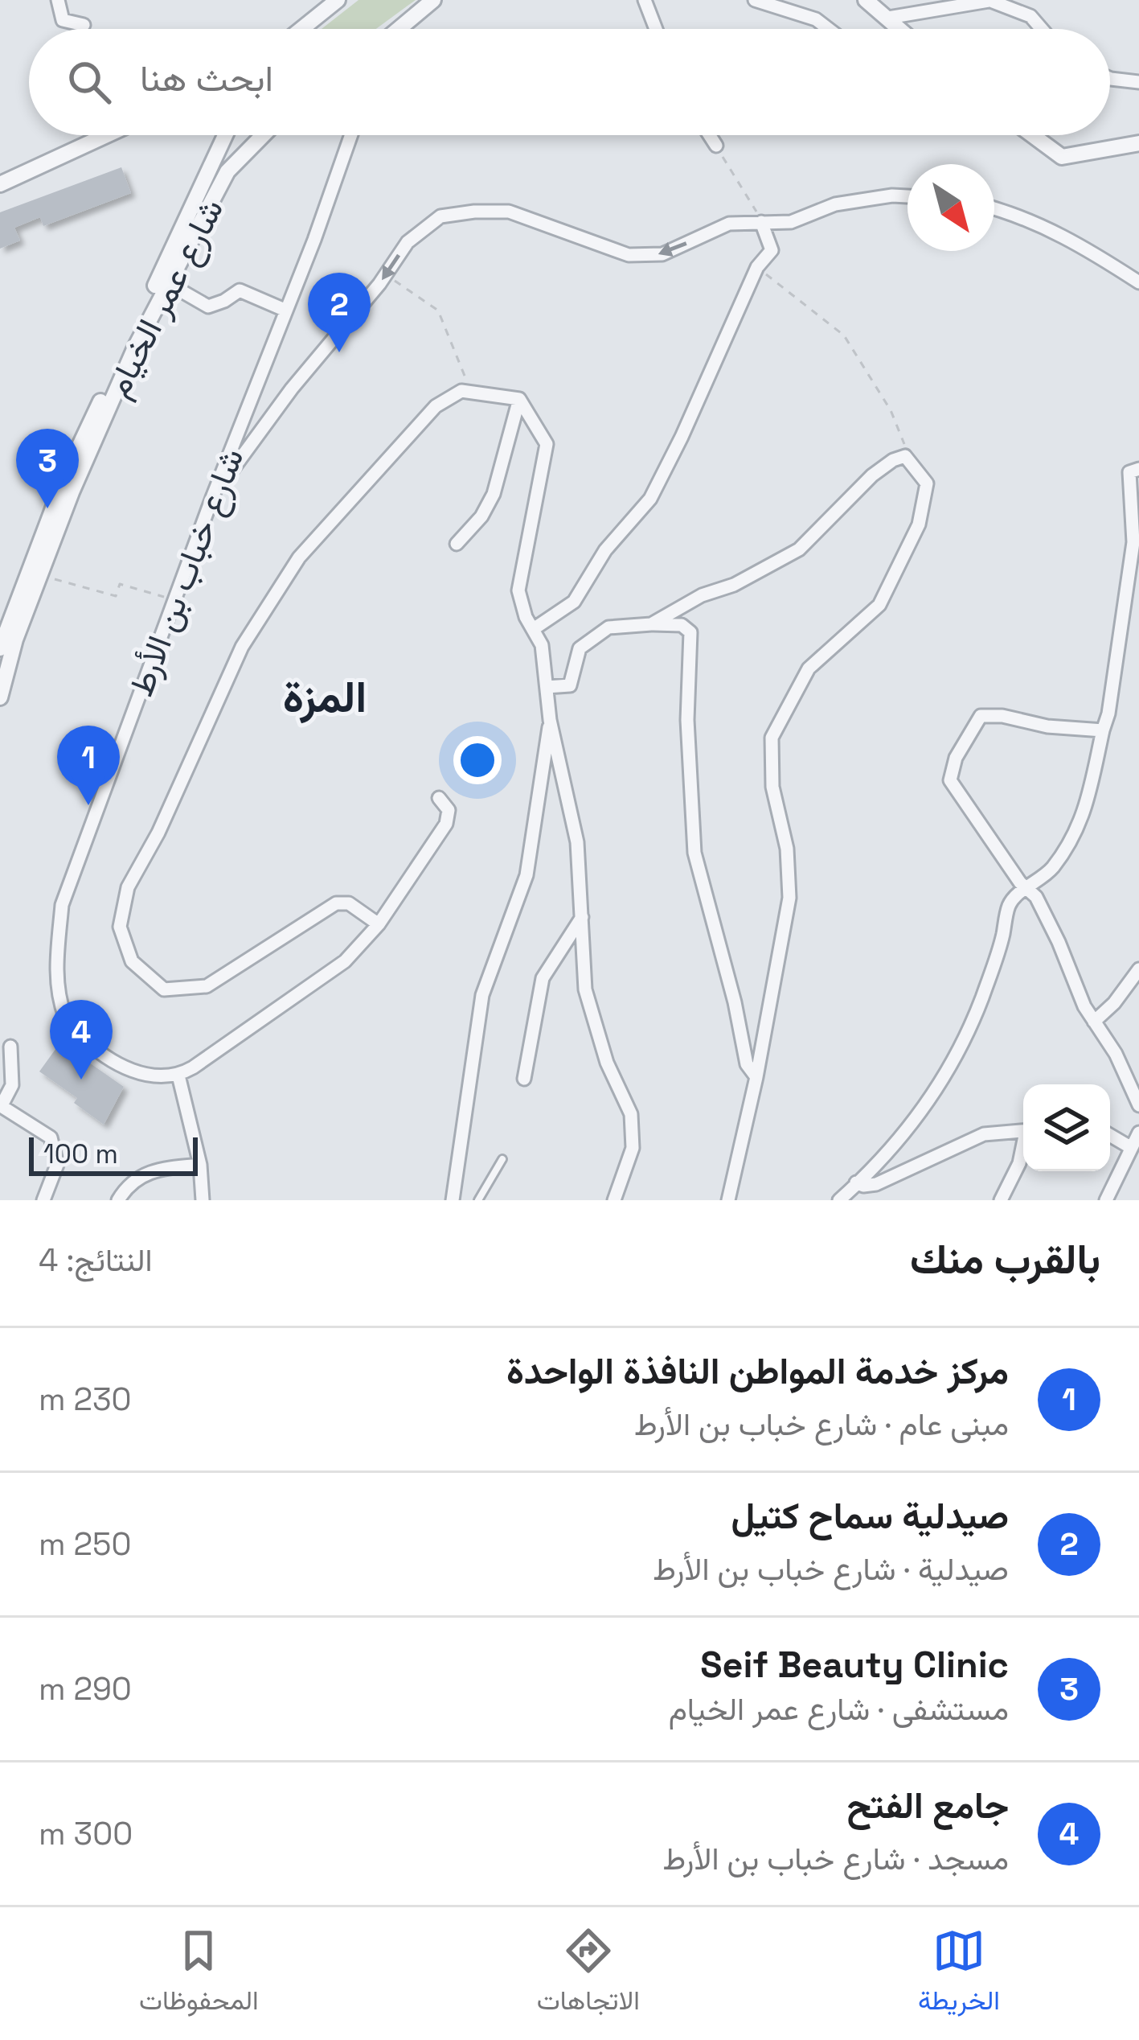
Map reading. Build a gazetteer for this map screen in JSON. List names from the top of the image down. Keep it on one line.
{"streets":{"street":["شارع عمر الخيام","شارع خباب بن الأرط"]},"districts":["المزة"],"scale_bar":"100 m","north":"bottom right","page":{"search":"ابحث هنا","pins":["2","3","1","4"],"scale":"100 m","heading":["بالقرب منك","النتائج: 4"],"list":[{"mark":"1","name":"مركز خدمة المواطن النافذة الواحدة","note":"مبنى عام · شارع خباب بن الأرط","value":"230 m"},{"mark":"2","name":"صيدلية سماح كتيل","note":"صيدلية · شارع خباب بن الأرط","value":"250 m"},{"mark":"3","name":"Seif Beauty Clinic","note":"مستشفى · شارع عمر الخيام","value":"290 m"},{"mark":"4","name":"جامع الفتح","note":"مسجد · شارع خباب بن الأرط","value":"300 m"}],"nav":["الخريطة","الاتجاهات","المحفوظات"]}}
